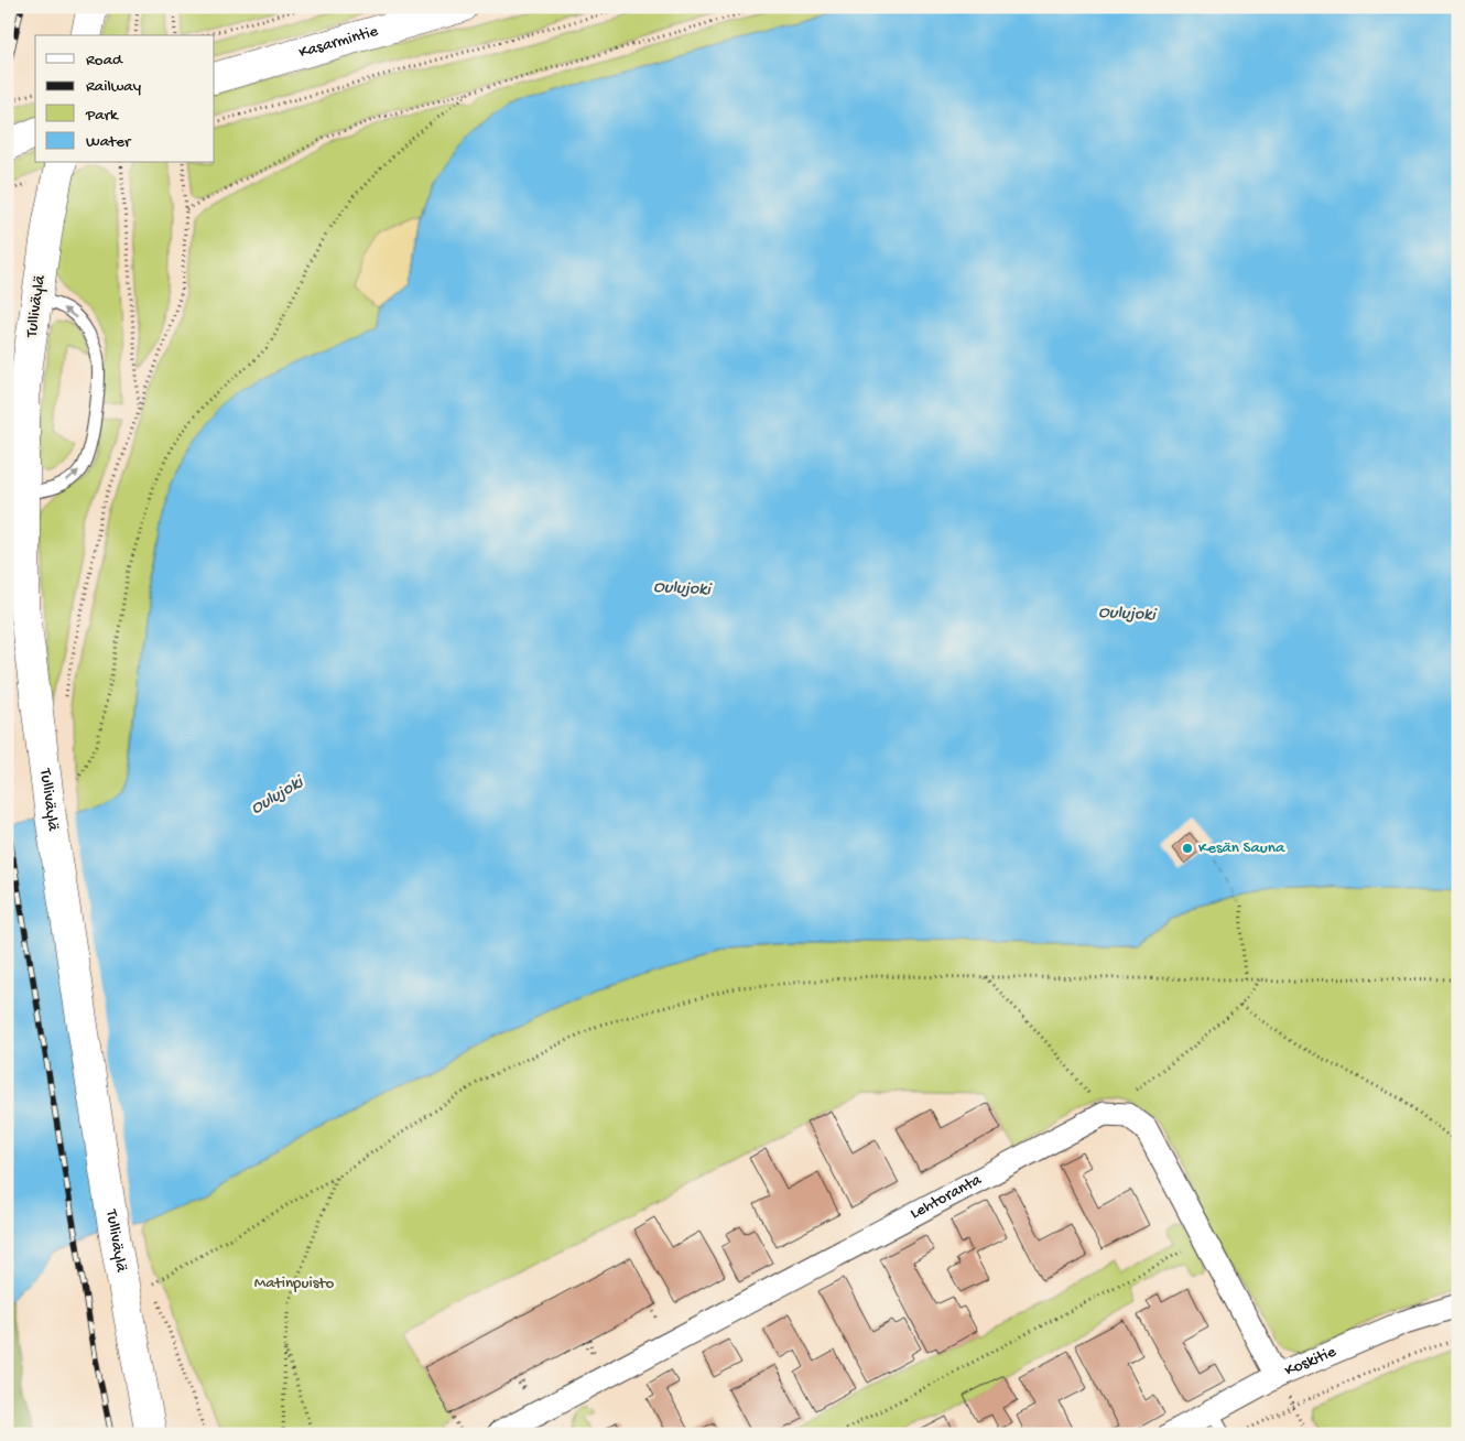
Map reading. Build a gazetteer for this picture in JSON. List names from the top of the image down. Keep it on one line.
{"streets":{"main road":["Kasarmintie","Tulliväylä"],"street":["Lehtoranta","Koskitie"]},"water":["Oulujoki"],"parks":["Matinpuisto"],"places":["Kesän Sauna"],"legend":["Road","Railway","Park","Water"]}
